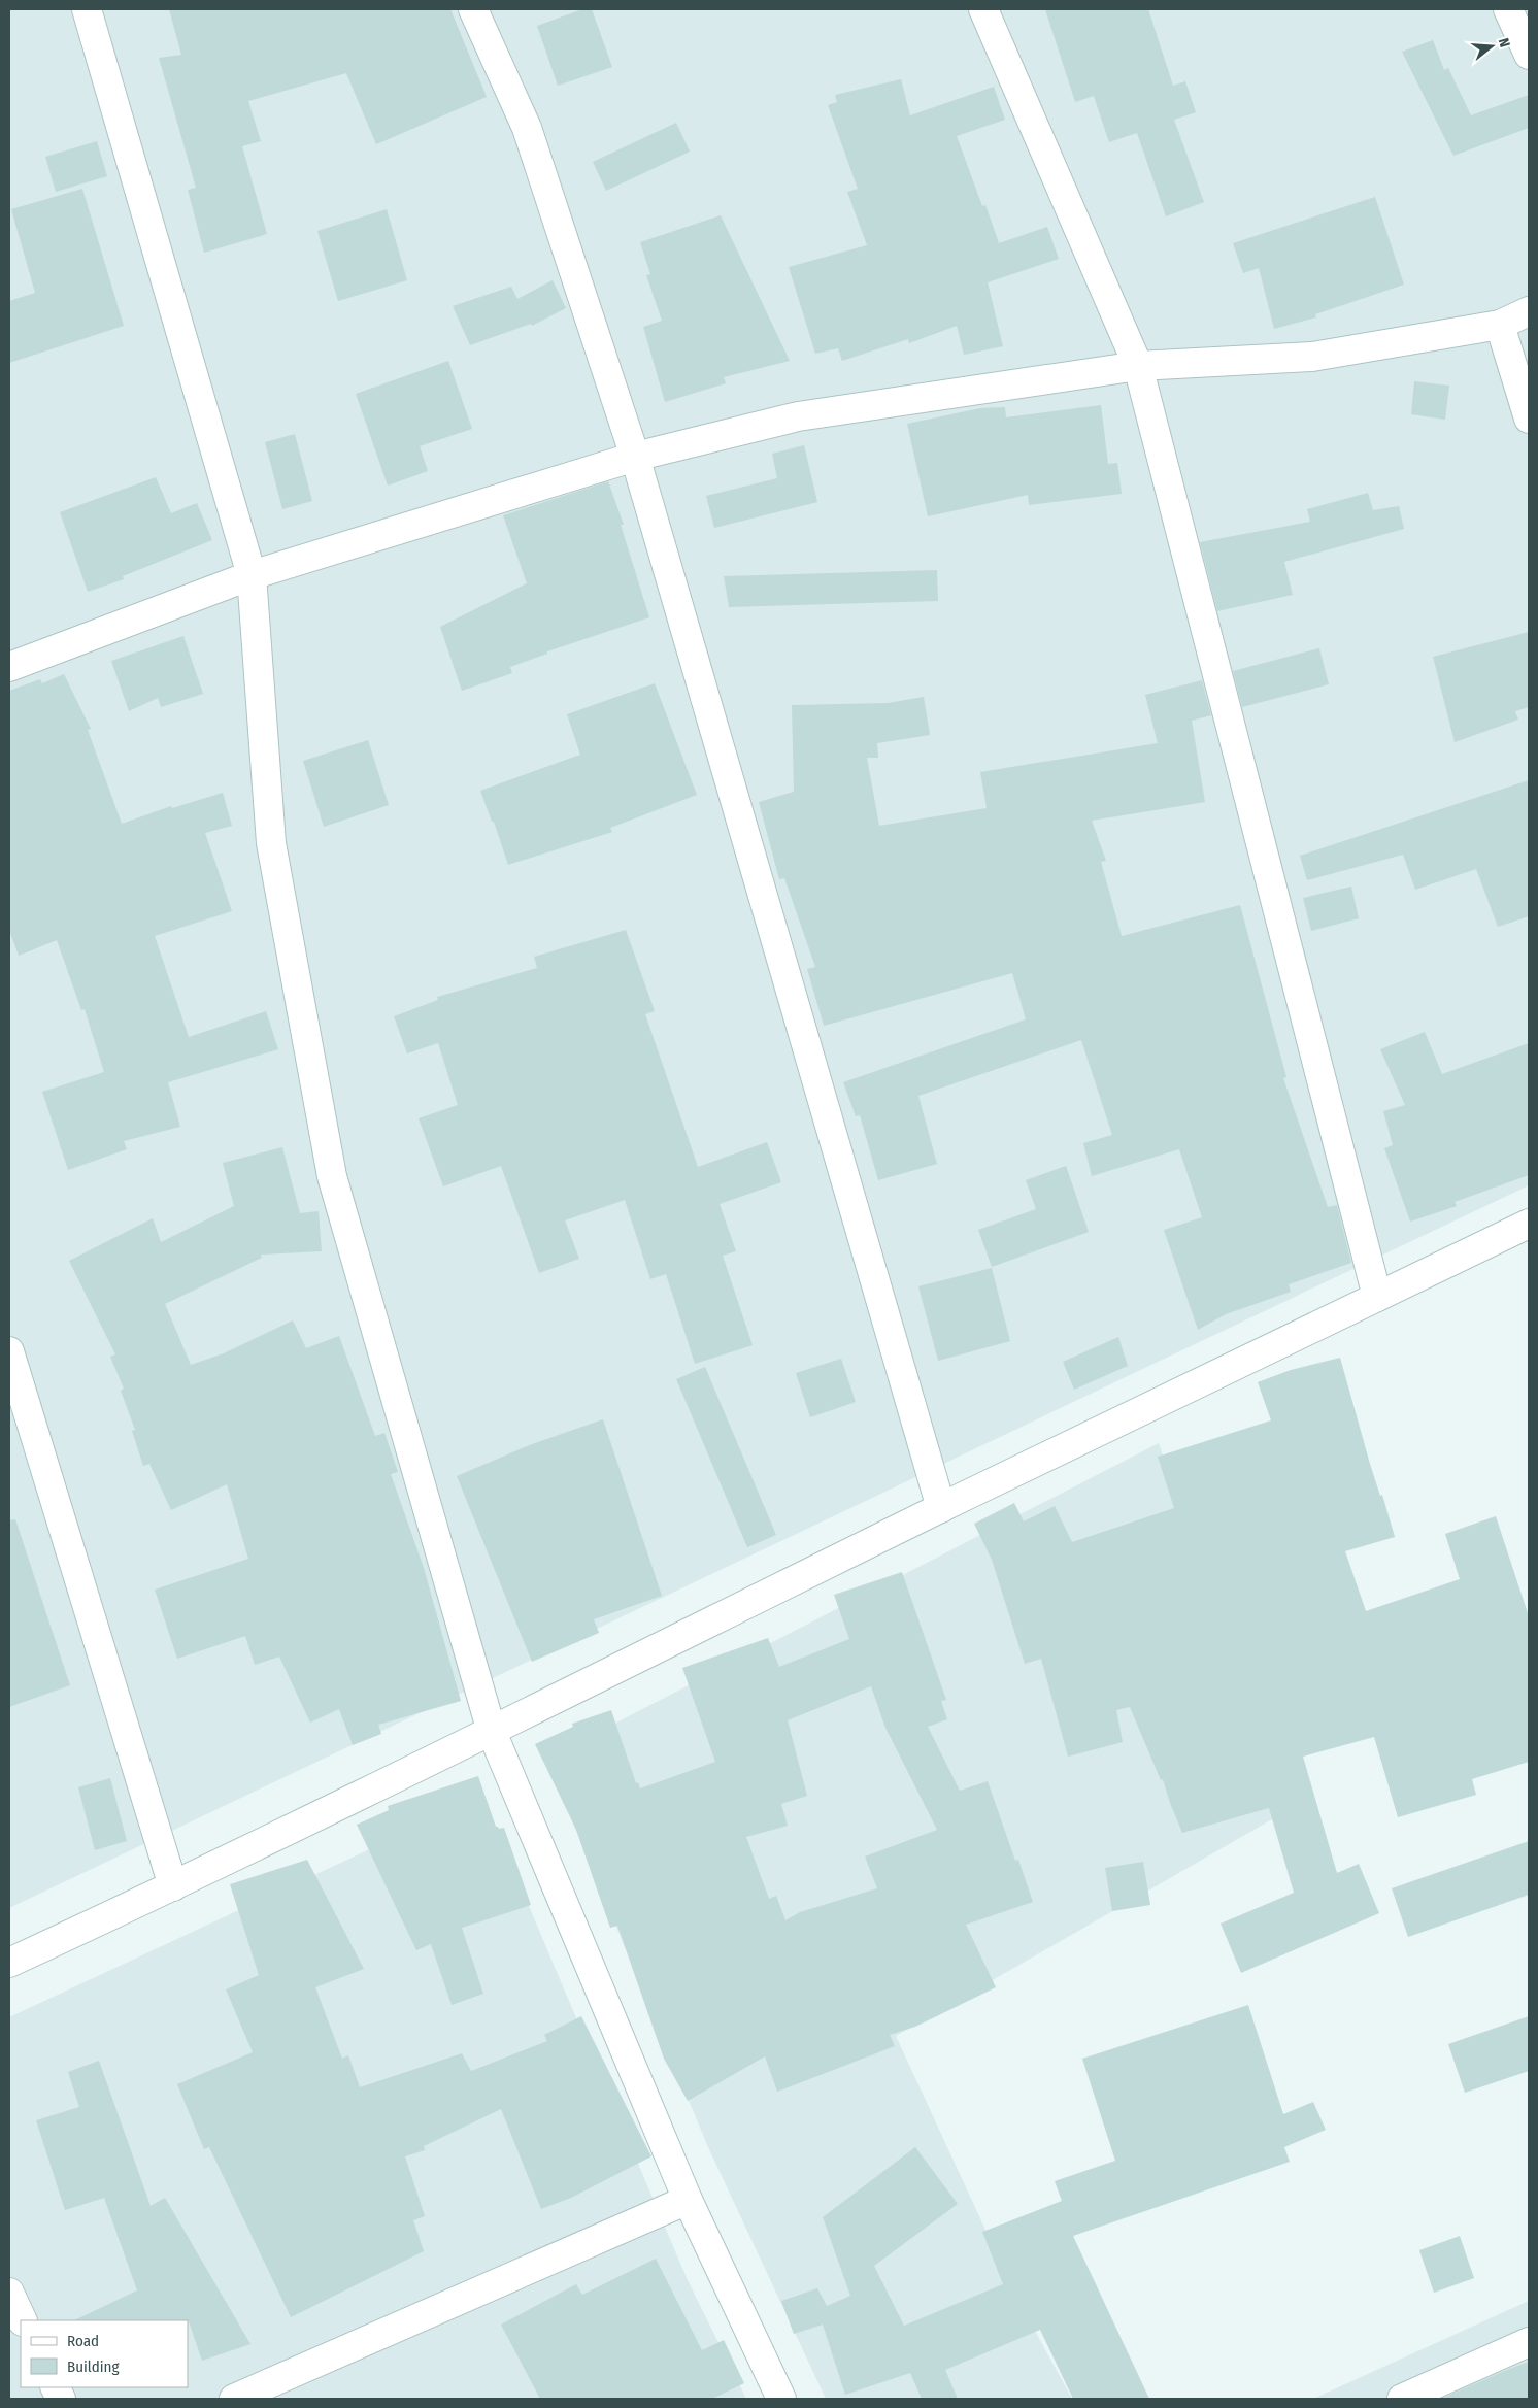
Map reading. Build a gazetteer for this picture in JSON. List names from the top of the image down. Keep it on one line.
{"legend":["Road","Building"],"north":"right"}
